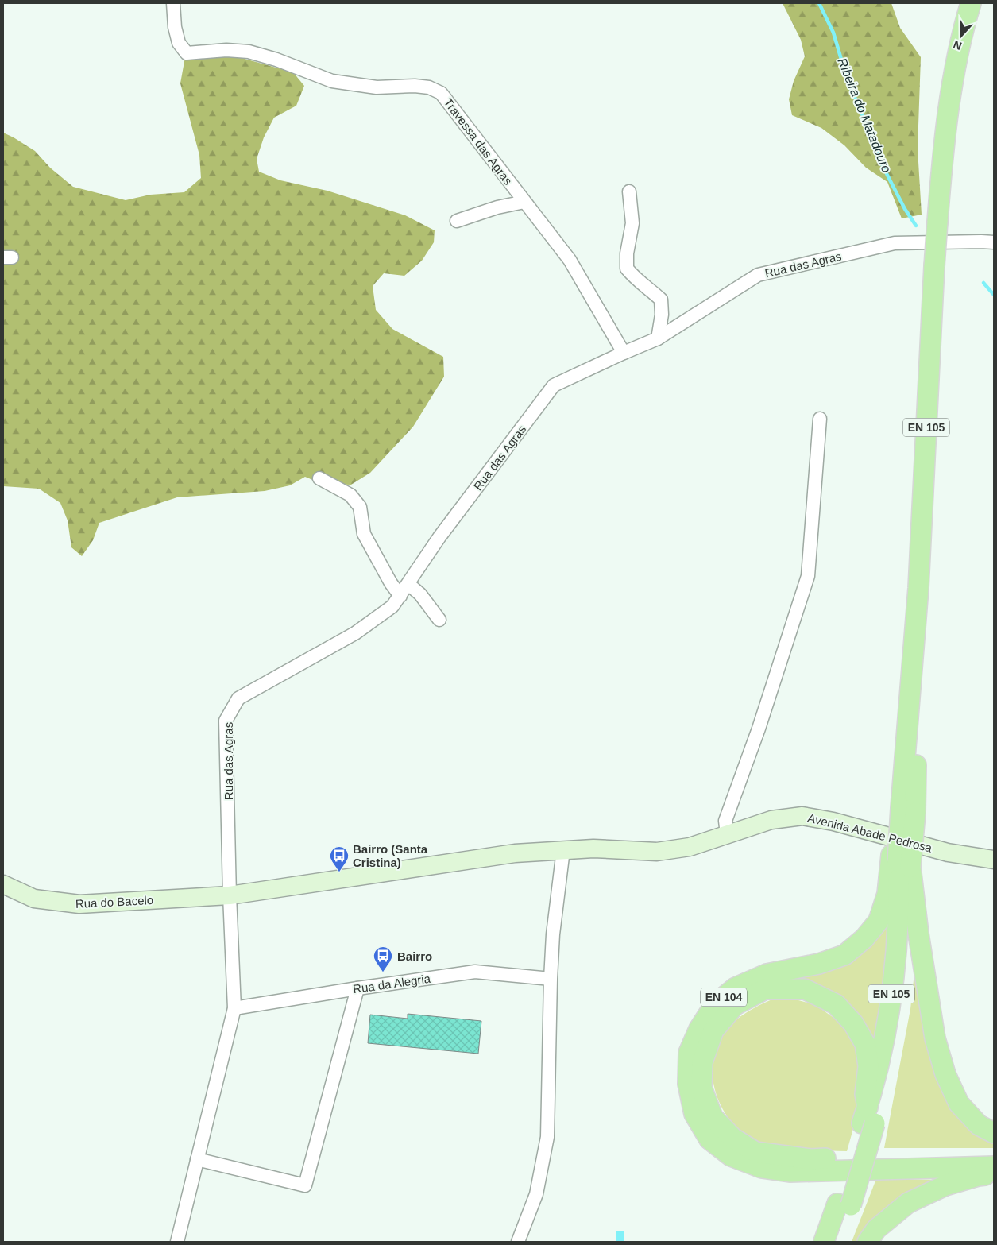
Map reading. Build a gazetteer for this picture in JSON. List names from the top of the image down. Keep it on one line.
{"streets":{"main road":["EN 105","EN 104"],"street":["Travessa das Agras","Rua das Agras","Avenida Abade Pedrosa","Rua do Bacelo","Rua da Alegria"]},"crossings":[["Travessa das Agras","Rua das Agras"],["Rua das Agras","Avenida Abade Pedrosa"],["Rua das Agras","Rua do Bacelo"],["Rua das Agras","Rua da Alegria"],["EN 105","EN 104"],["Avenida Abade Pedrosa","Rua do Bacelo"]],"water":["Ribeira do Matadouro"],"places":{"bus stop":["Bairro (Santa Cristina)","Bairro"]},"north":"bottom"}
